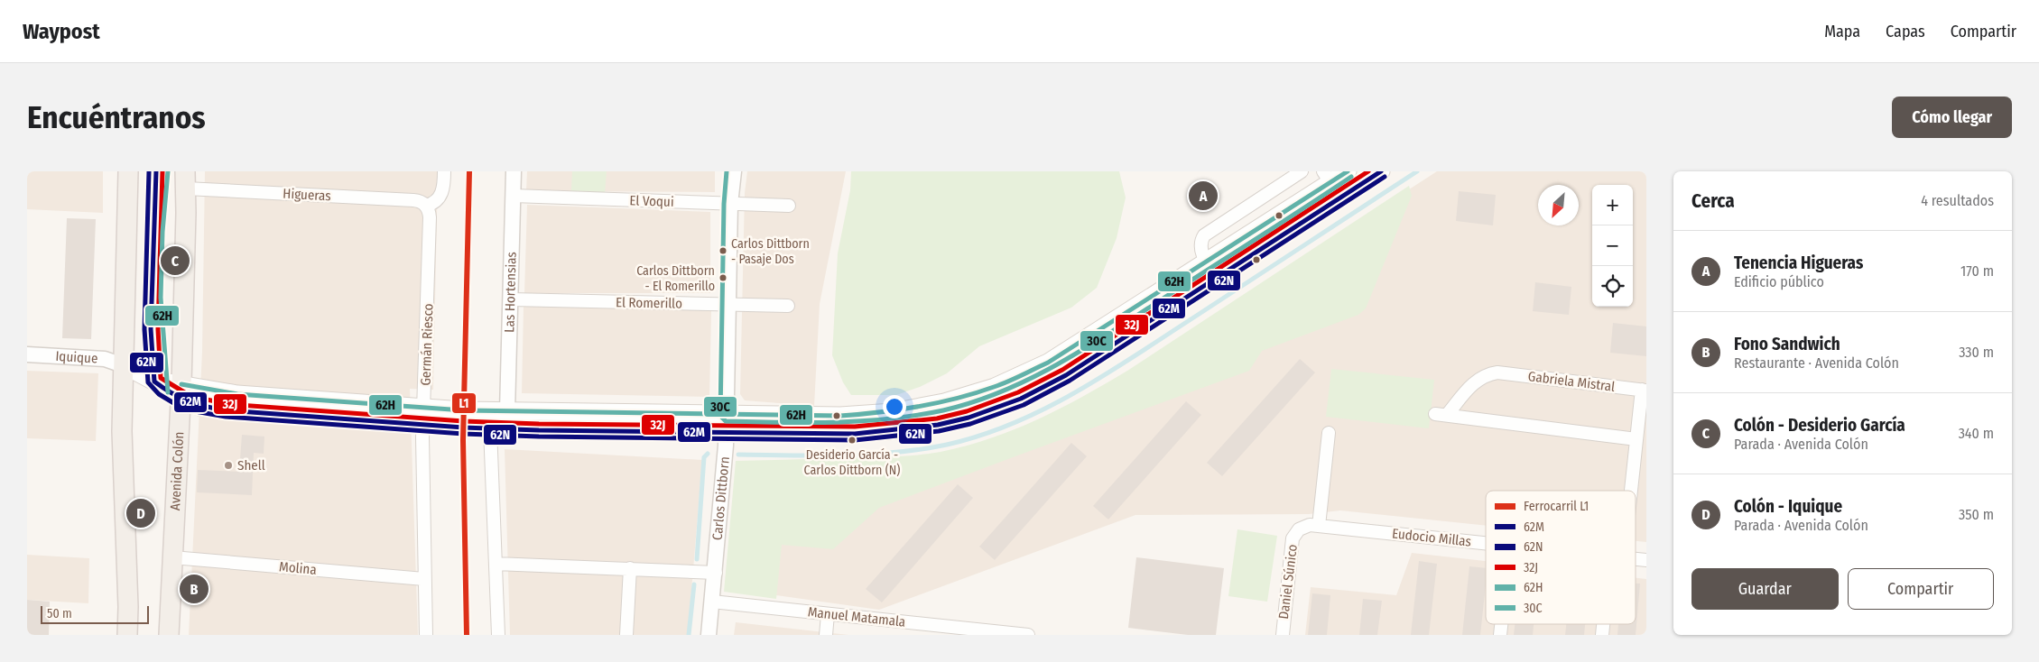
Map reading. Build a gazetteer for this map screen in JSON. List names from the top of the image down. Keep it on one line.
{"streets":{"main road":["Avenida Colón"],"street":["Higueras","El Voqui","Las Hortensias","El Romerillo","Germán Riesco","Iquique","Gabriela Mistral","Carlos Dittborn","Eudocio Millas","Molina","Daniel Súnico","Manuel Matamala"]},"crossings":[["Higueras","Germán Riesco"],["Higueras","Avenida Colón"],["El Voqui","Las Hortensias"],["El Voqui","Carlos Dittborn"],["Las Hortensias","El Romerillo"],["El Romerillo","Carlos Dittborn"],["Germán Riesco","Molina"],["Avenida Colón","Molina"],["Carlos Dittborn","Manuel Matamala"],["Eudocio Millas","Daniel Súnico"]],"places":["Carlos Dittborn - Pasaje Dos","Carlos Dittborn - El Romerillo","Desiderio García - Carlos Dittborn (N)","Shell"],"lines":["rail line L1","transit line 62M","transit line 62N","transit line 32J","transit line 62H","transit line 30C"],"legend":["Ferrocarril L1","62M","62N","32J","62H","30C"],"scale_bar":"50 m","north":"bottom left","page":{"header":"Waypost","nav":["Mapa","Capas","Compartir"],"buttons":["Cómo llegar",["Guardar","Compartir"]],"title":"Encuéntranos","heading":["Cerca","4 resultados"],"pins":["A","C","D","B"],"map_buttons":["+","−"],"list":[{"mark":"A","name":"Tenencia Higueras","note":"Edificio público","value":"170 m"},{"mark":"B","name":"Fono Sandwich","note":"Restaurante · Avenida Colón","value":"330 m"},{"mark":"C","name":"Colón - Desiderio García","note":"Parada · Avenida Colón","value":"340 m"},{"mark":"D","name":"Colón - Iquique","note":"Parada · Avenida Colón","value":"350 m"}],"scale":"50 m"}}
